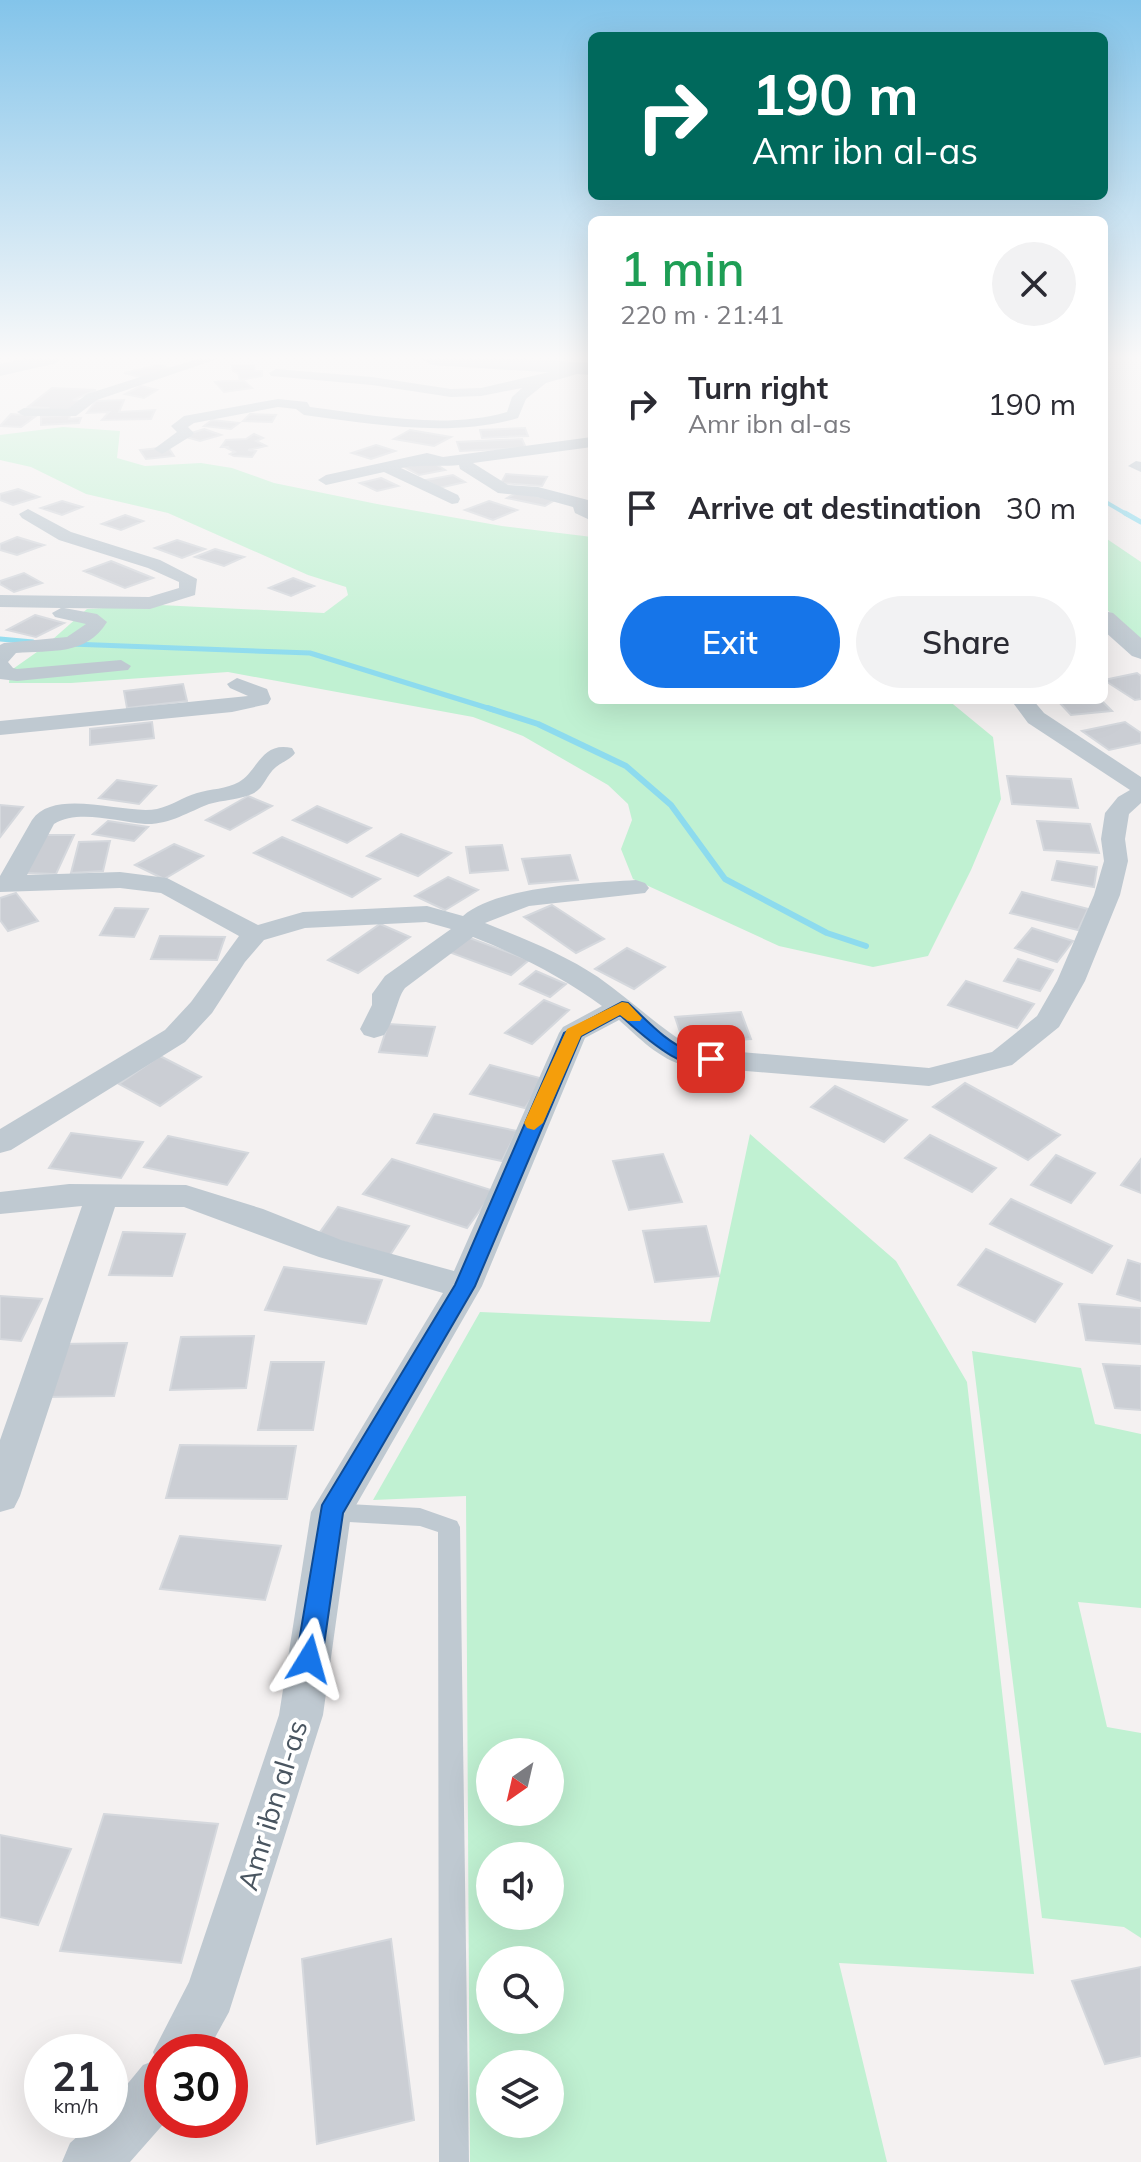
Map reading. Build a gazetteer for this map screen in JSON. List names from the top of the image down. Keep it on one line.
{"streets":{"street":["Amr ibn al-as"]},"north":"bottom left","page":{"turn":["190 m","Amr ibn al-as"],"heading":["1 min","220 m · 21:41"],"list":[{"name":"Turn right","note":"Amr ibn al-as","value":"190 m"},{"name":"Arrive at destination","value":"30 m"}],"buttons":["Exit","Share"],"speed":"21 km/h","limit":"30"}}
